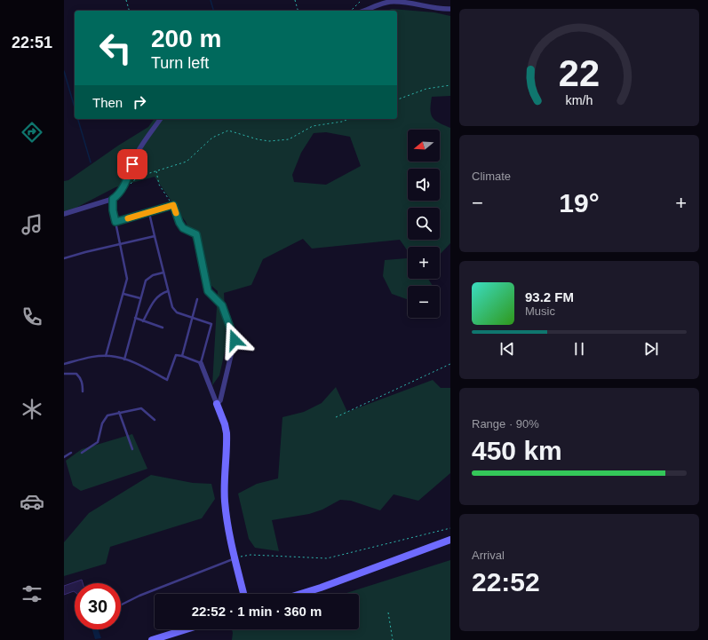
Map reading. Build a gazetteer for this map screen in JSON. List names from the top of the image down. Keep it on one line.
{"north":"left","page":{"tabs":"22:51","turn":["200 m","Turn left"],"then":"Then","map_buttons":["+","−"],"tile":["Climate",["Range · 90%","450 km"],["Arrival","22:52"]],"heat":["−","19°","+"],"song":["93.2 FM","Music"],"limit":"30","trip":"22:52 · 1 min · 360 m","gauge":["22","km/h"]}}
